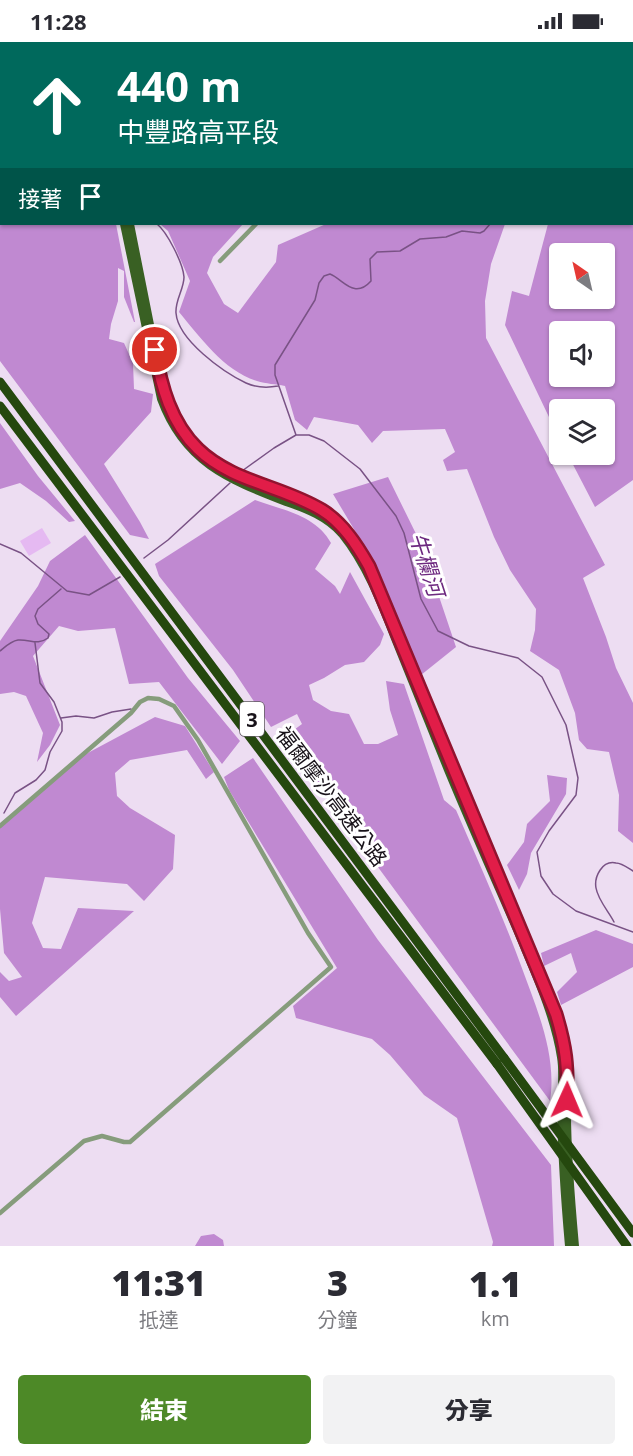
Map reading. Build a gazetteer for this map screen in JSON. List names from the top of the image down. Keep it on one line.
{"streets":{"highway":["3","福爾摩沙高速公路"]},"water":["牛欄河"],"north":"top left","page":{"status":"11:28","turn":["440 m","中豐路高平段"],"then":"接著","eta":["11:31","抵達","3","分鐘","1.1","km"],"buttons":["結束","分享"]}}
